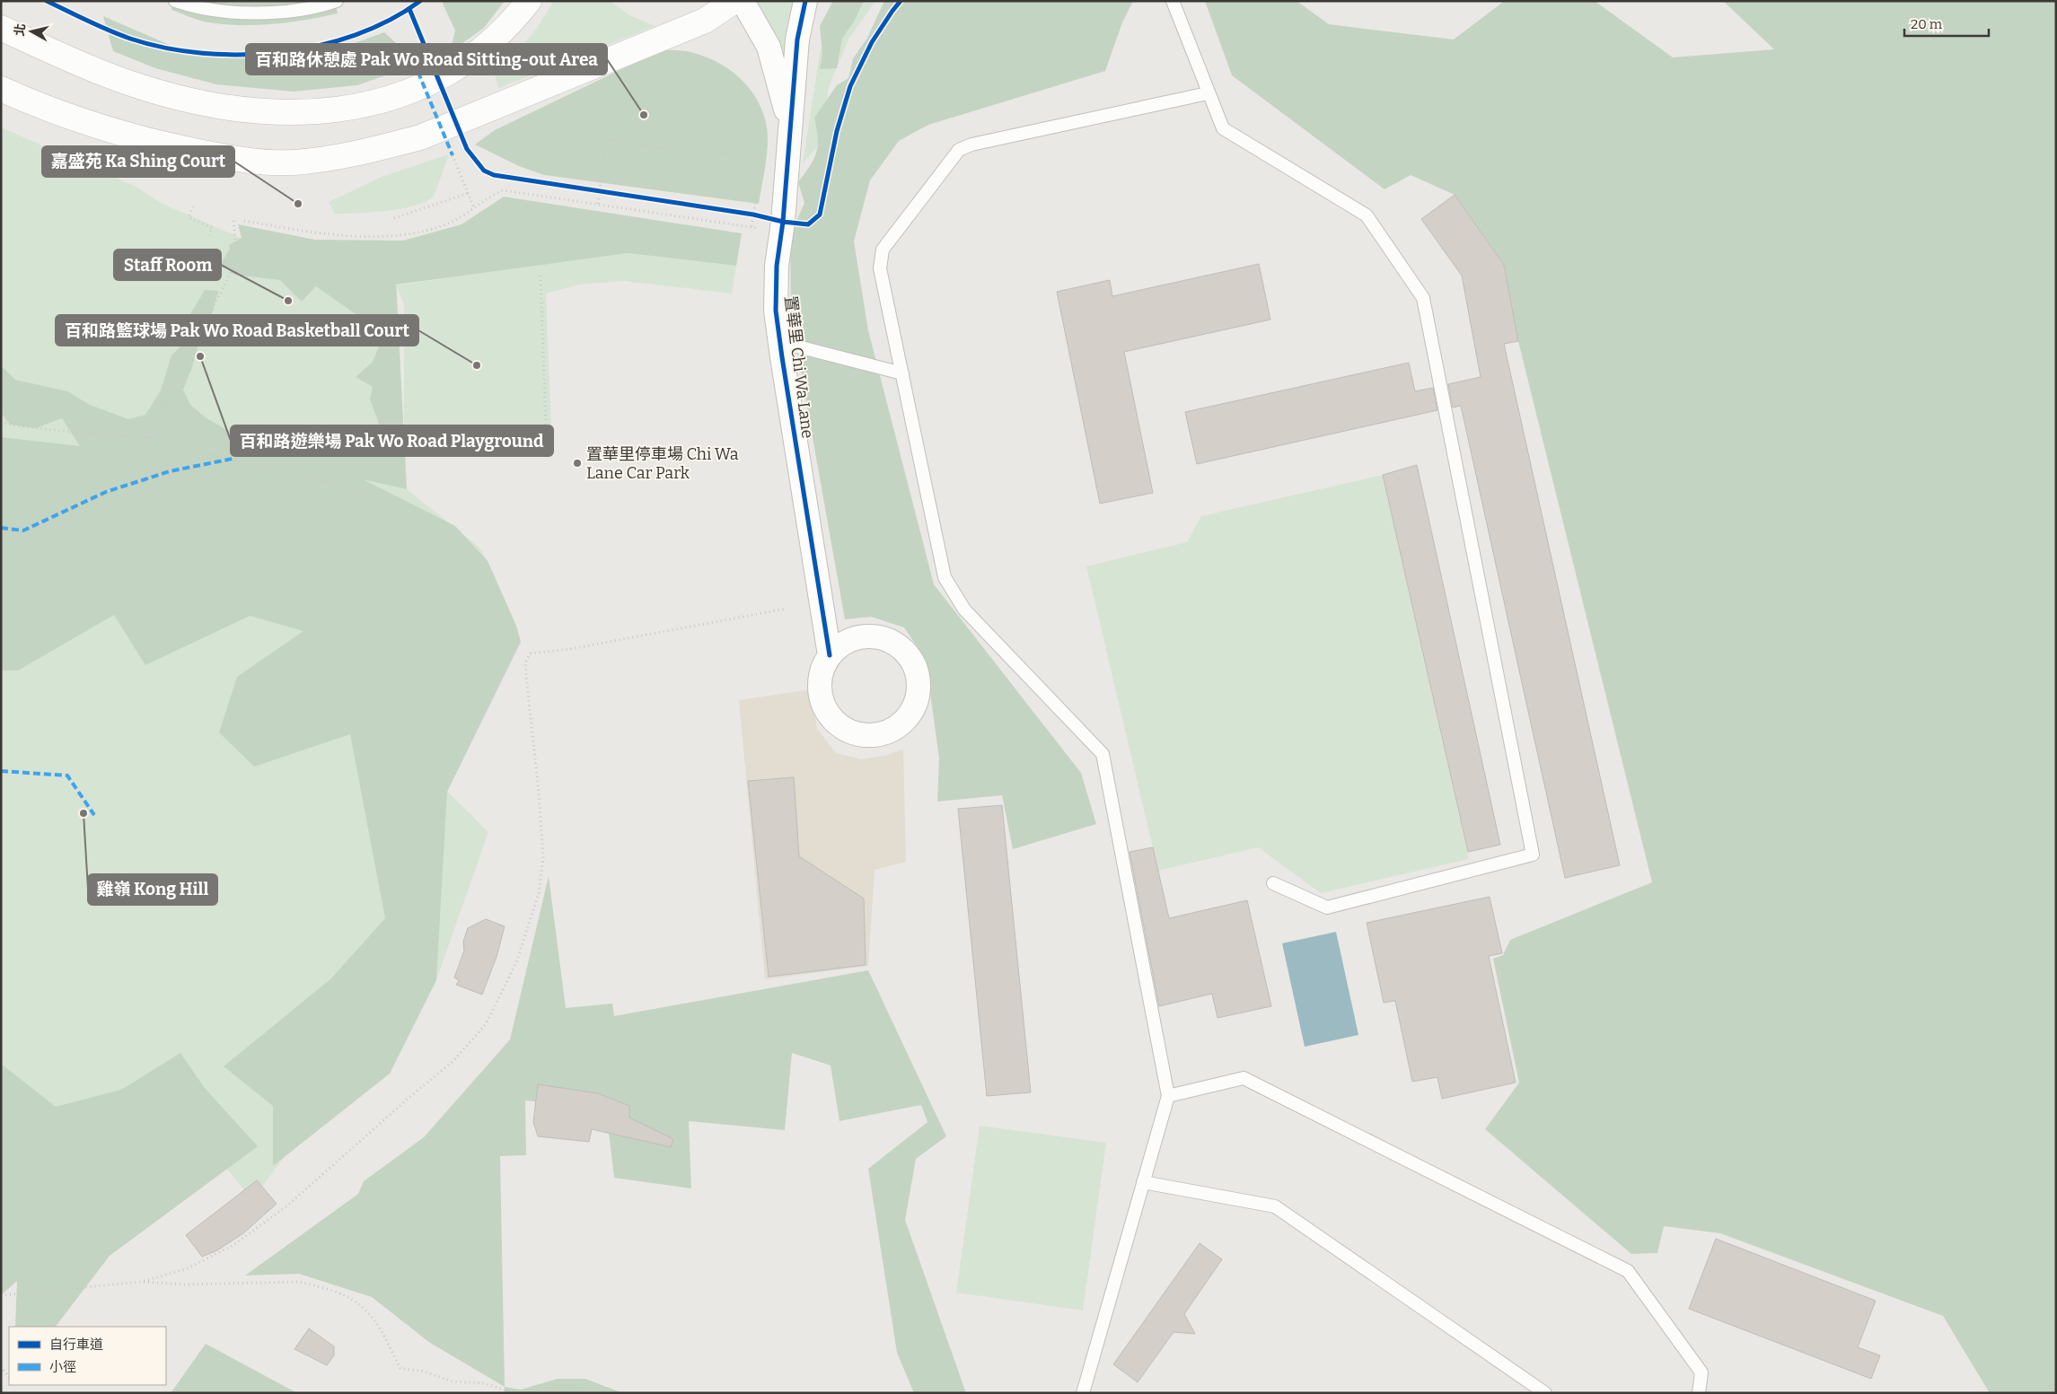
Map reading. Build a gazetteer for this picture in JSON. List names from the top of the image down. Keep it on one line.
{"streets":{"street":["置華里 Chi Wa Lane"]},"places":["百和路休憩處 Pak Wo Road Sitting-out Area","嘉盛苑 Ka Shing Court","Staff Room","百和路遊樂場 Pak Wo Road Playground","百和路籃球場 Pak Wo Road Basketball Court","置華里停車場 Chi Wa Lane Car Park","雞嶺 Kong Hill"],"legend":["自行車道","小徑"],"scale_bar":"20 m","north":"left"}
